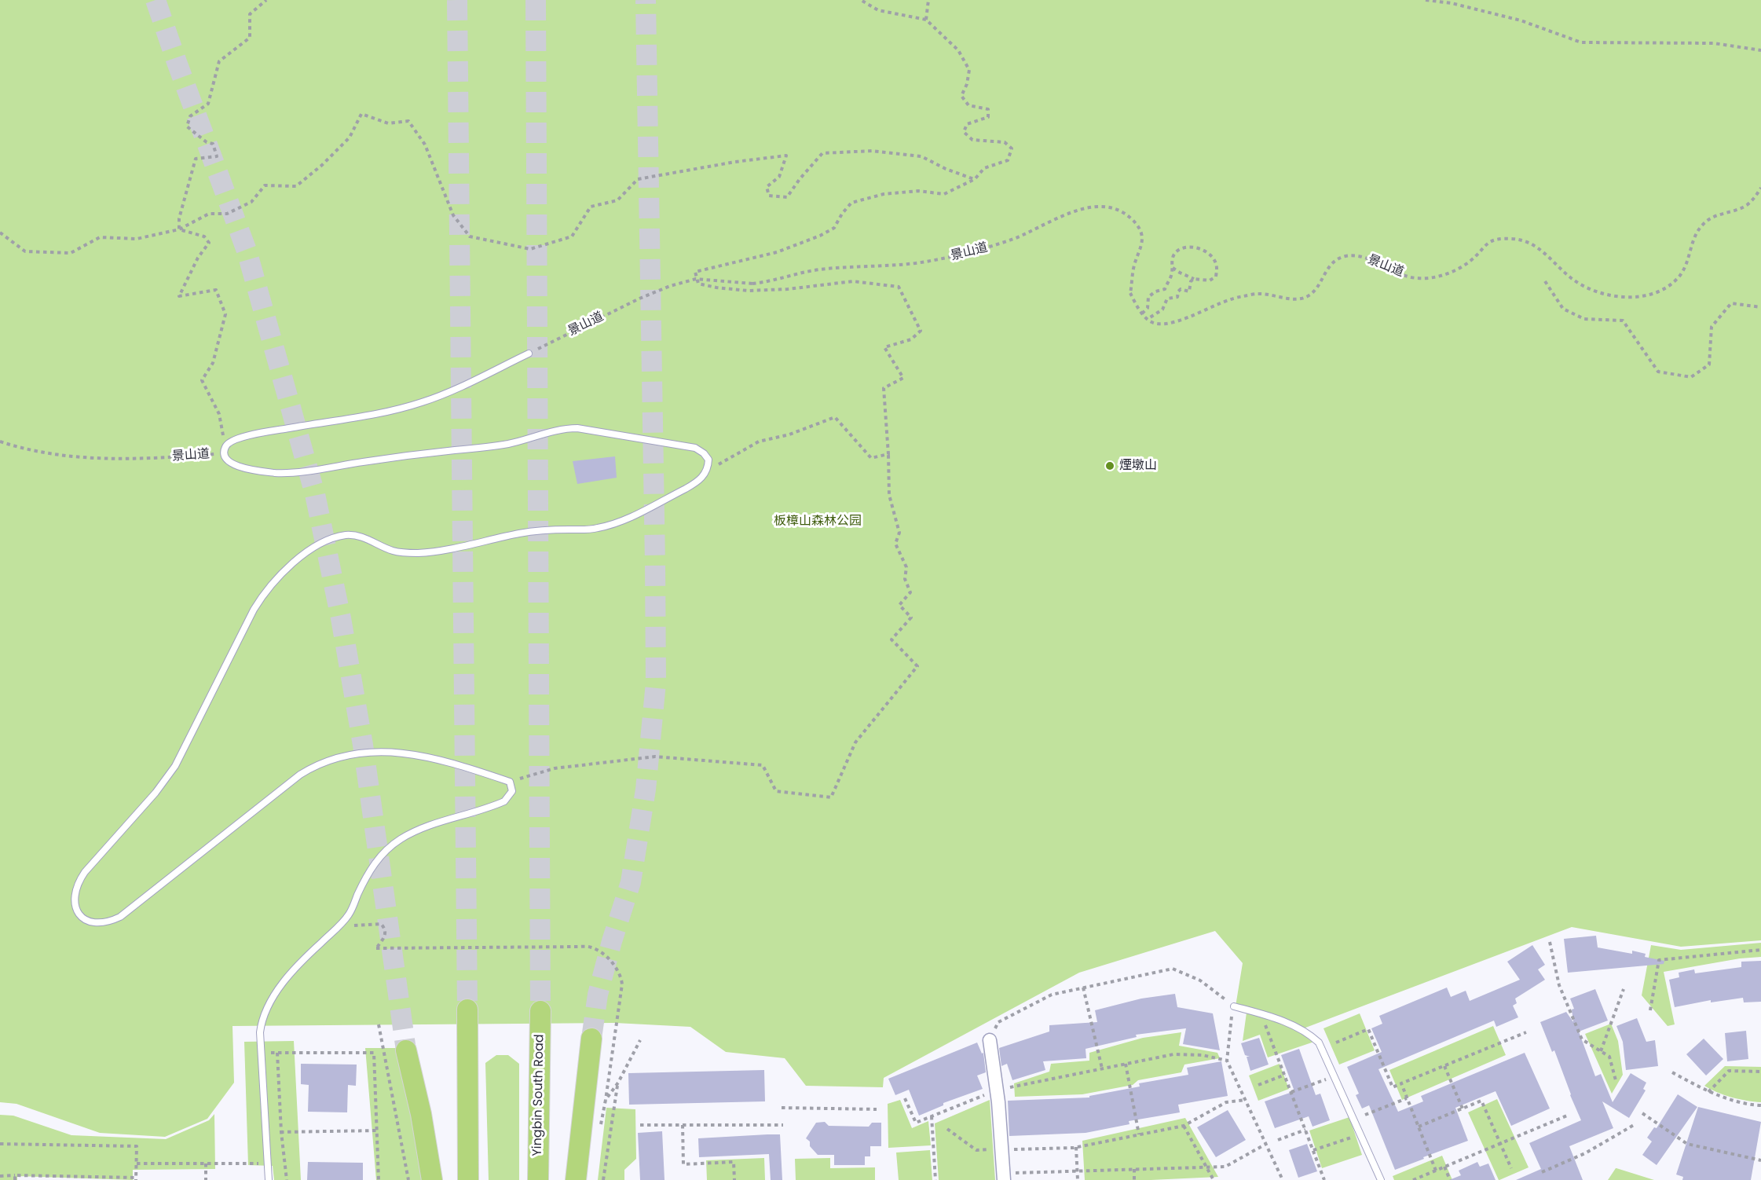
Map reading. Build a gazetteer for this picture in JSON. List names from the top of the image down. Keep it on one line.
{"streets":{"main road":["Yingbin South Road"],"lane":["景山道"]},"parks":["板樟山森林公园"],"places":["煙墩山"]}
